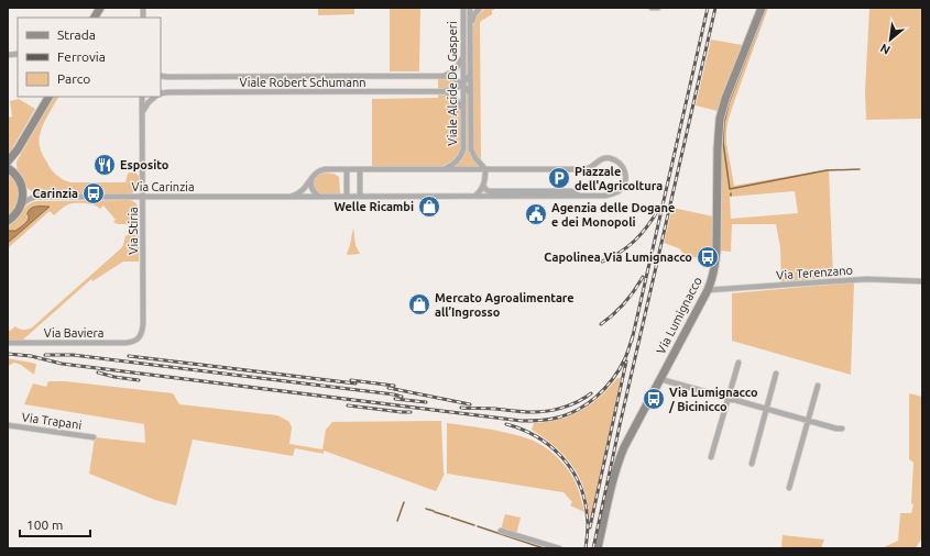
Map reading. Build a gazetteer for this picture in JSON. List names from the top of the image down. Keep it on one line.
{"streets":{"main road":["Via Lumignacco"],"street":["Viale Robert Schumann","Viale Alcide De Gasperi","Via Carinzia","Via Stiria","Via Terenzano","Via Baviera","Via Trapani"]},"crossings":[["Viale Robert Schumann","Viale Alcide De Gasperi"],["Via Carinzia","Via Stiria"],["Via Stiria","Via Baviera"],["Via Terenzano","Via Lumignacco"]],"places":{"restaurant":["Esposito"],"parking":["Piazzale dell'Agricoltura"],"bus stop":["Carinzia","Capolinea Via Lumignacco","Via Lumignacco / Bicinicco"],"shop":["Welle Ricambi","Mercato Agroalimentare all’Ingrosso"],"public building":["Agenzia delle Dogane e dei Monopoli"]},"legend":["Strada","Ferrovia","Parco"],"scale_bar":"100 m","north":"bottom left"}
